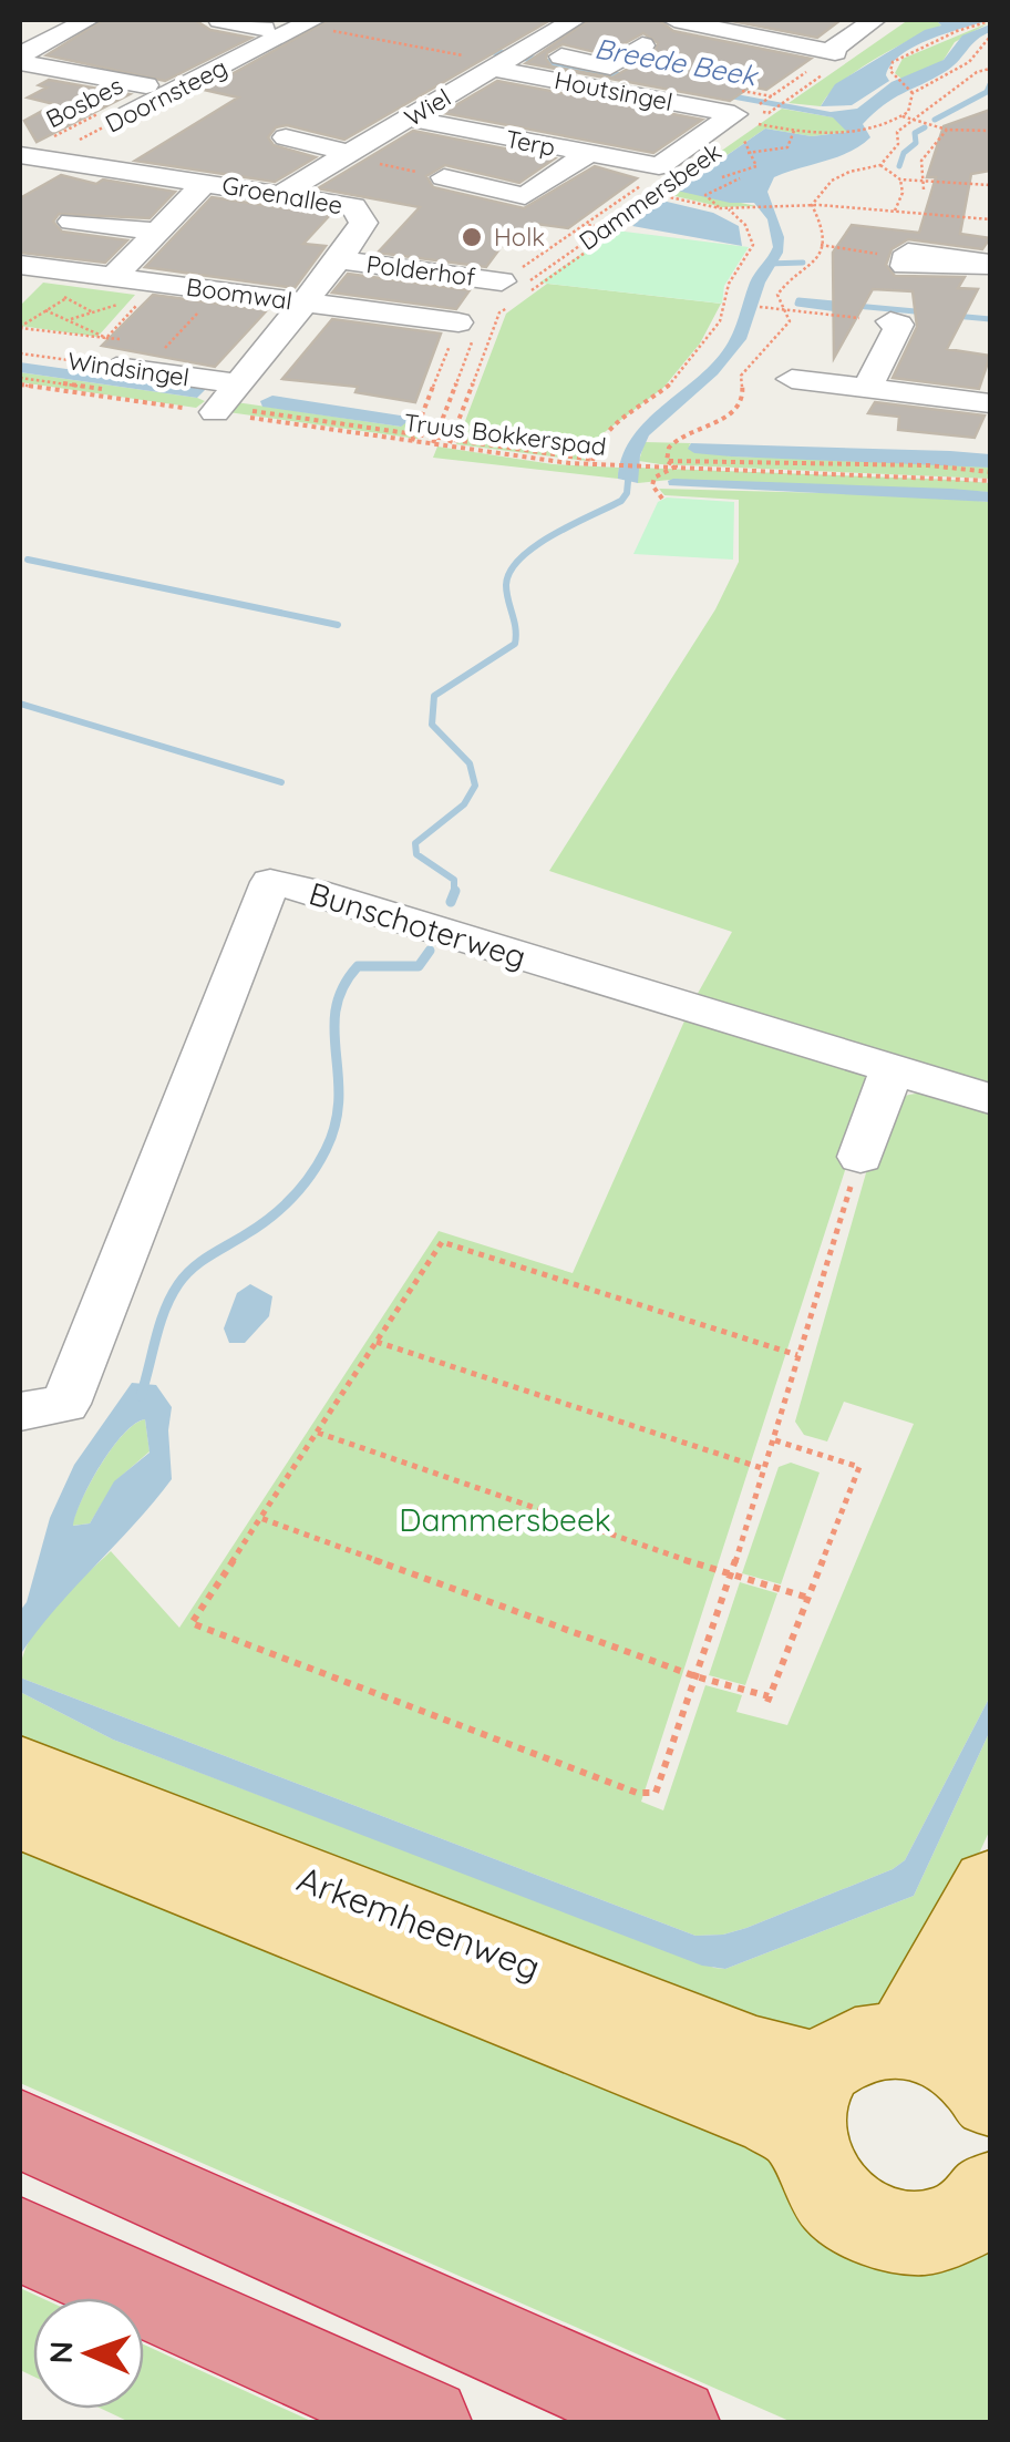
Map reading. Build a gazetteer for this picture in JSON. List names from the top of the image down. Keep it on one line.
{"streets":{"main road":["Arkemheenweg"],"street":["Houtsingel","Doornsteeg","Wiel","Terp","Groenallee","Dammersbeek","Polderhof","Boomwal","Windsingel","Bunschoterweg"],"path":["Bosbes","Truus Bokkerspad"]},"crossings":[["Houtsingel","Wiel"],["Houtsingel","Dammersbeek"],["Doornsteeg","Bosbes"],["Doornsteeg","Groenallee"],["Bosbes","Groenallee"],["Wiel","Terp"],["Wiel","Groenallee"],["Terp","Dammersbeek"],["Groenallee","Polderhof"],["Groenallee","Boomwal"],["Groenallee","Windsingel"],["Groenallee","Truus Bokkerspad"],["Dammersbeek","Polderhof"],["Windsingel","Truus Bokkerspad"]],"water":["Breede Beek"],"parks":["Dammersbeek"],"places":["Holk"],"north":"left"}
